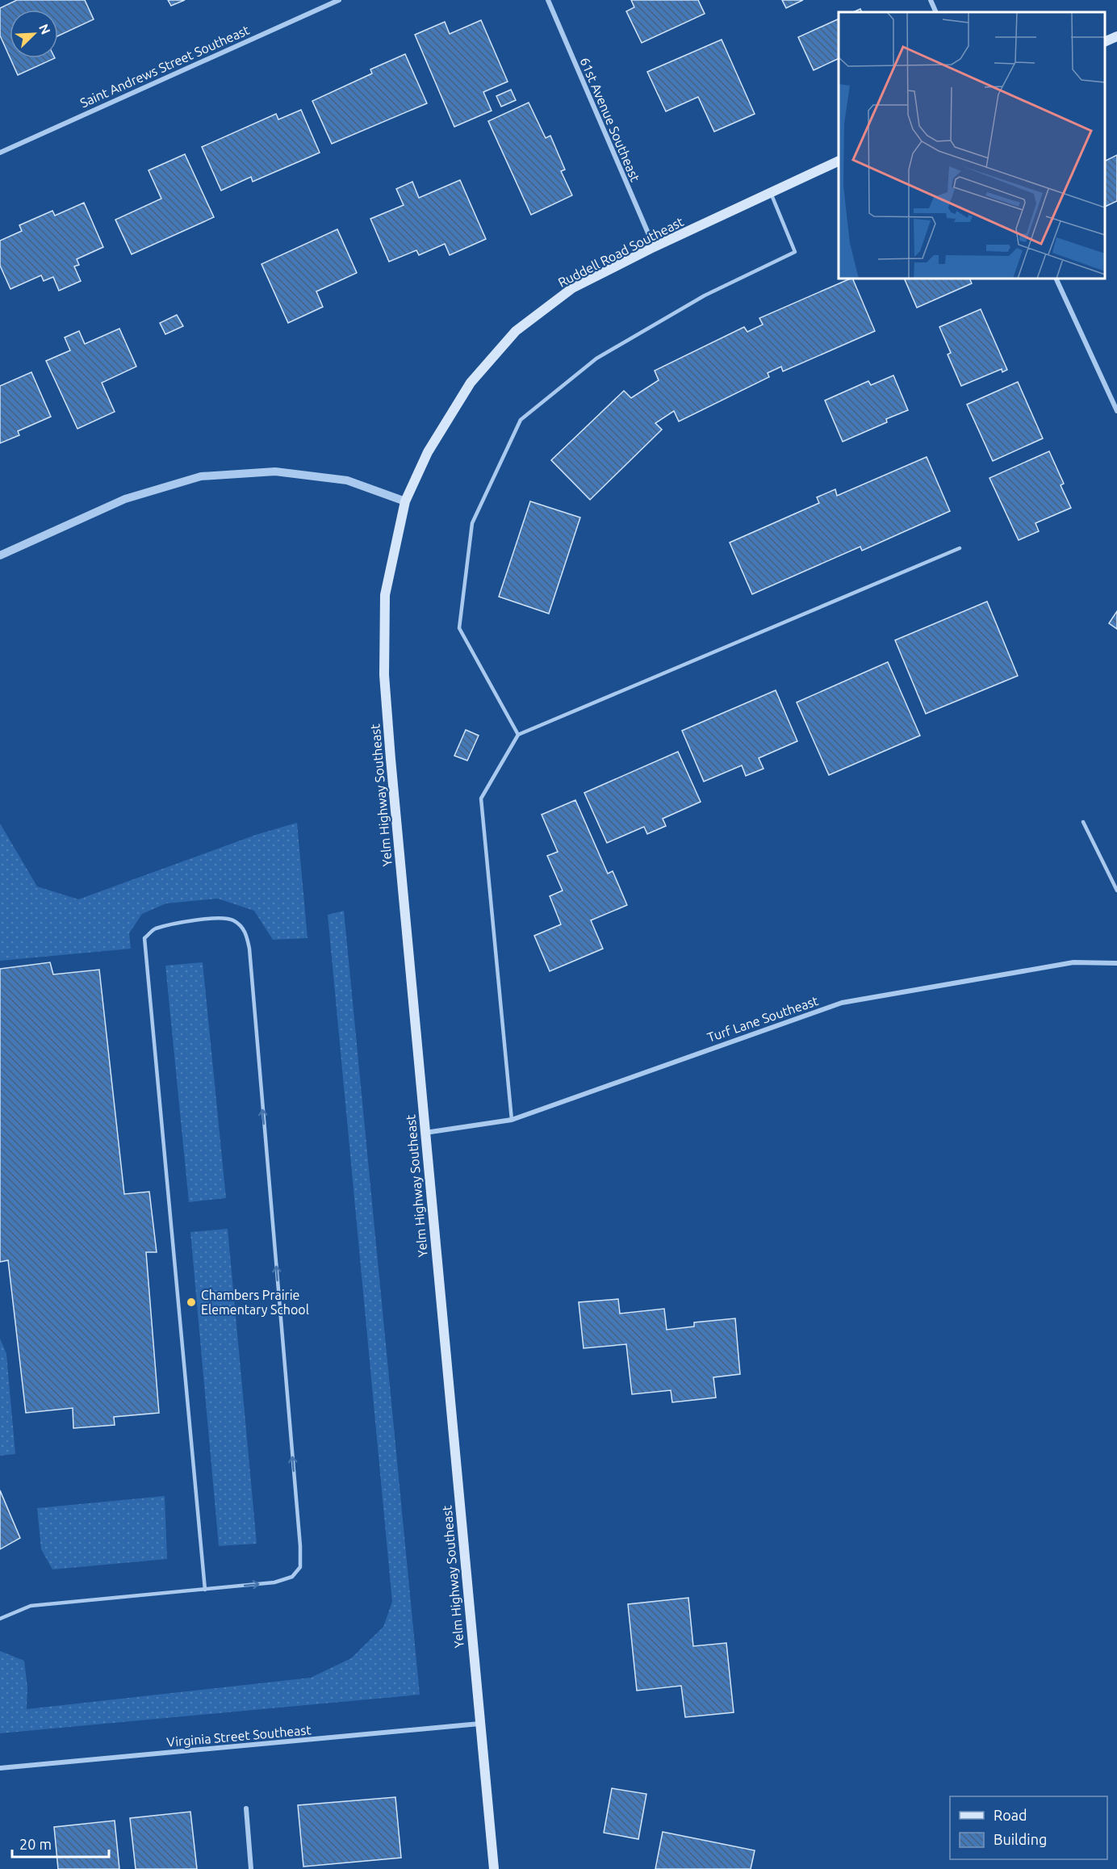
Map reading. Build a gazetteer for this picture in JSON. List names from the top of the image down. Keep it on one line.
{"streets":{"main road":["Ruddell Road Southeast","Yelm Highway Southeast"],"street":["Saint Andrews Street Southeast","61st Avenue Southeast","Turf Lane Southeast","Virginia Street Southeast"]},"crossings":[["61st Avenue Southeast","Ruddell Road Southeast"],["Ruddell Road Southeast","Yelm Highway Southeast"],["Yelm Highway Southeast","Turf Lane Southeast"],["Yelm Highway Southeast","Virginia Street Southeast"]],"places":["Chambers Prairie Elementary School"],"legend":["Road","Building"],"scale_bar":"20 m","north":"top right"}
